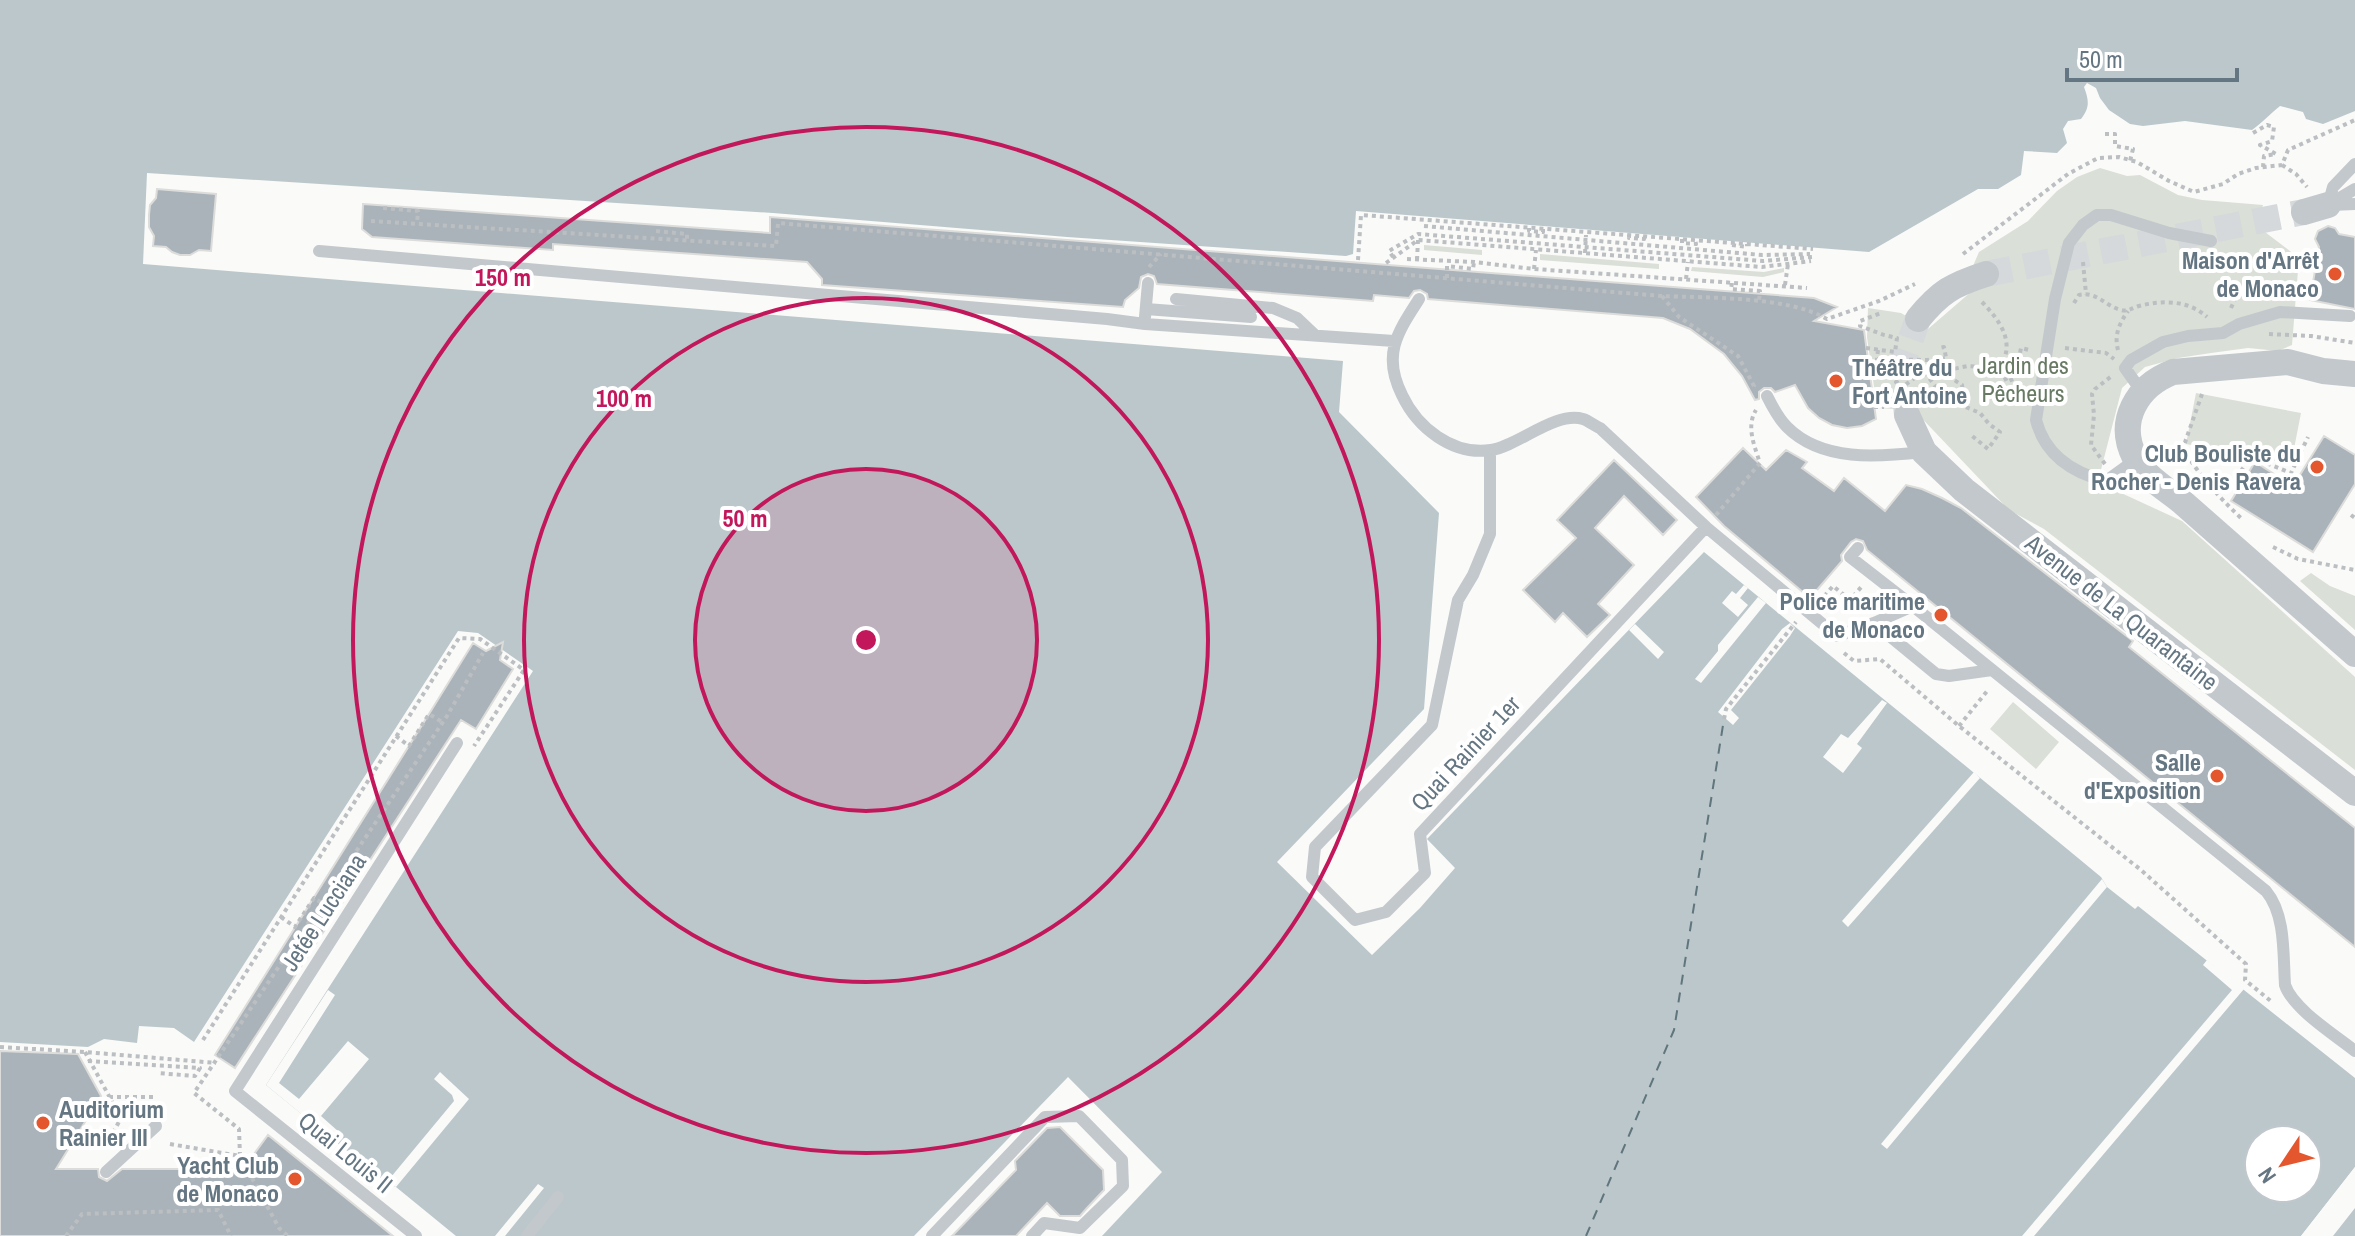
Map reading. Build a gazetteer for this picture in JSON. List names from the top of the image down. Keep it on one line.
{"streets":{"street":["Avenue de La Quarantaine"],"lane":["Quai Rainier 1er","Jetée Lucciana","Quai Louis II"]},"crossings":[["Jetée Lucciana","Quai Louis II"]],"parks":["Jardin des Pêcheurs"],"places":["Maison d'Arrêt de Monaco","Théâtre du Fort Antoine","Club Bouliste du Rocher - Denis Ravera","Police maritime de Monaco","Salle d'Exposition","Auditorium Rainier III","Yacht Club de Monaco"],"scale_bar":"50 m","north":"bottom left","rings":["150 m","100 m","50 m"]}
